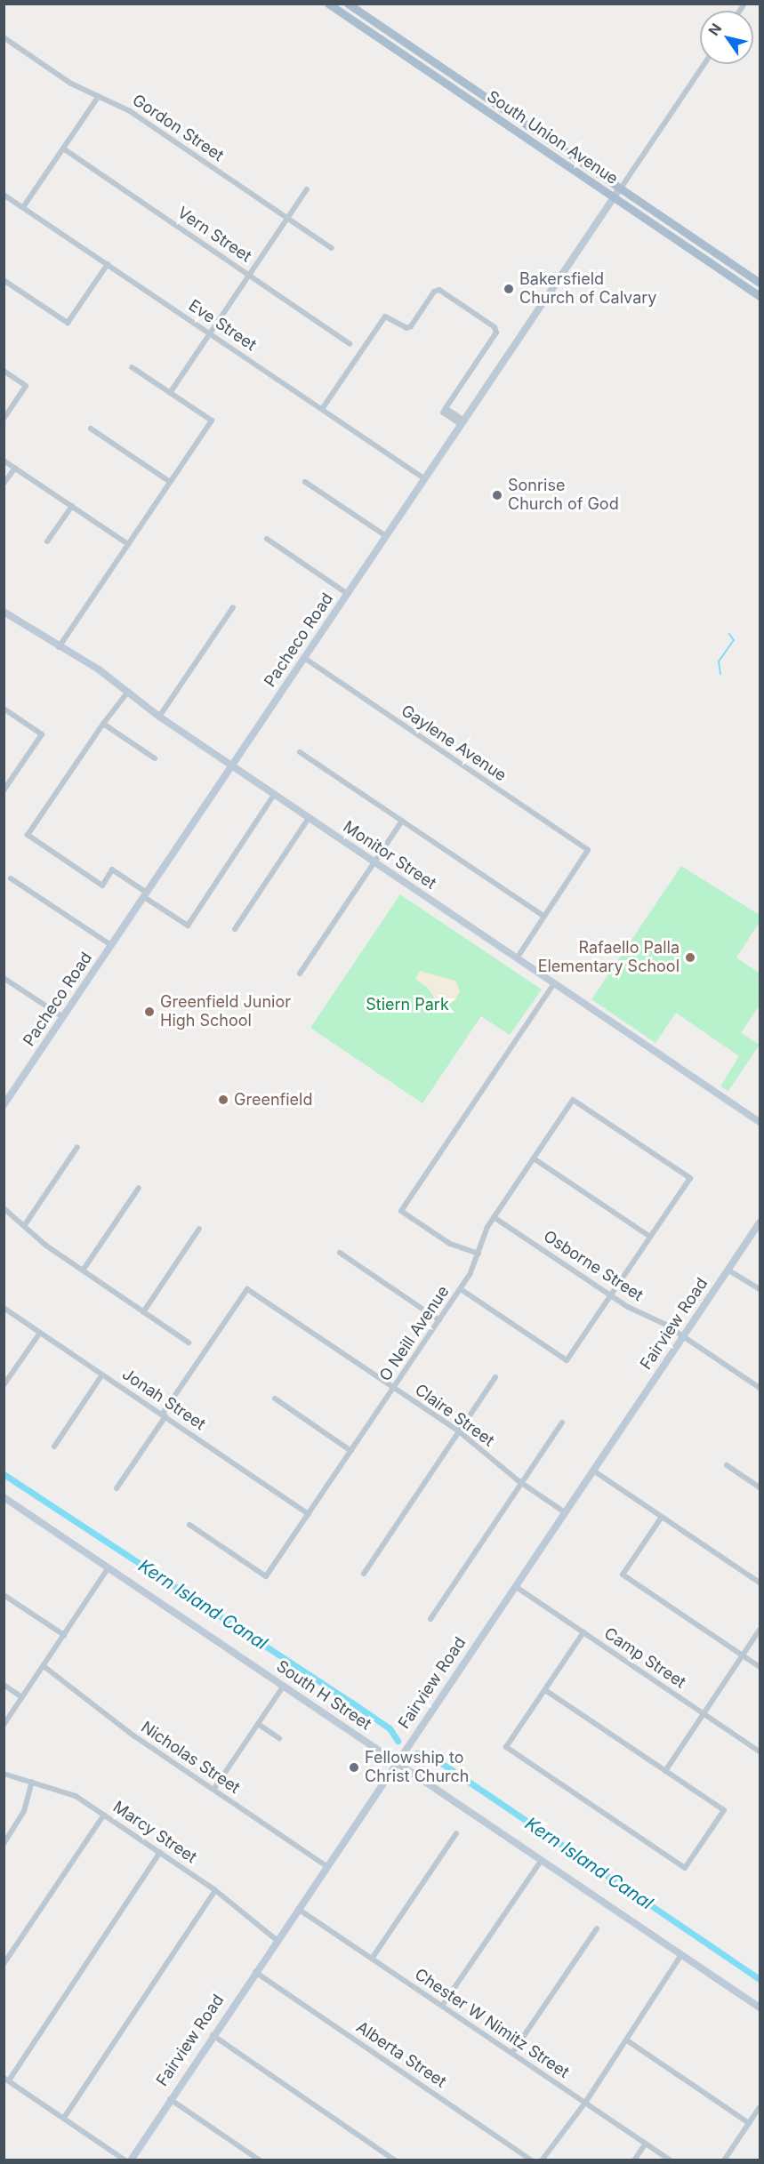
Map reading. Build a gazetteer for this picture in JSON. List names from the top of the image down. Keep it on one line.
{"streets":{"main road":["South Union Avenue"],"street":["Gordon Street","Vern Street","Eve Street","Pacheco Road","Gaylene Avenue","Monitor Street","Osborne Street","Fairview Road","O Neill Avenue","Jonah Street","Claire Street","Camp Street","South H Street","Nicholas Street","Marcy Street","Chester W Nimitz Street","Alberta Street"]},"crossings":[["South Union Avenue","Pacheco Road"],["Eve Street","Pacheco Road"],["Pacheco Road","Gaylene Avenue"],["Pacheco Road","Monitor Street"],["Osborne Street","Fairview Road"],["Osborne Street","O Neill Avenue"],["Fairview Road","Claire Street"],["Fairview Road","Camp Street"],["Fairview Road","South H Street"],["Fairview Road","Nicholas Street"],["Fairview Road","Marcy Street"],["Fairview Road","Chester W Nimitz Street"],["Fairview Road","Alberta Street"],["O Neill Avenue","Jonah Street"],["O Neill Avenue","Claire Street"],["Jonah Street","Claire Street"]],"water":["Kern Island Canal"],"parks":["Stiern Park"],"places":["Bakersfield Church of Calvary","Sonrise Church of God","Rafaello Palla Elementary School","Greenfield Junior High School","Greenfield","Fellowship to Christ Church"],"north":"top left"}
